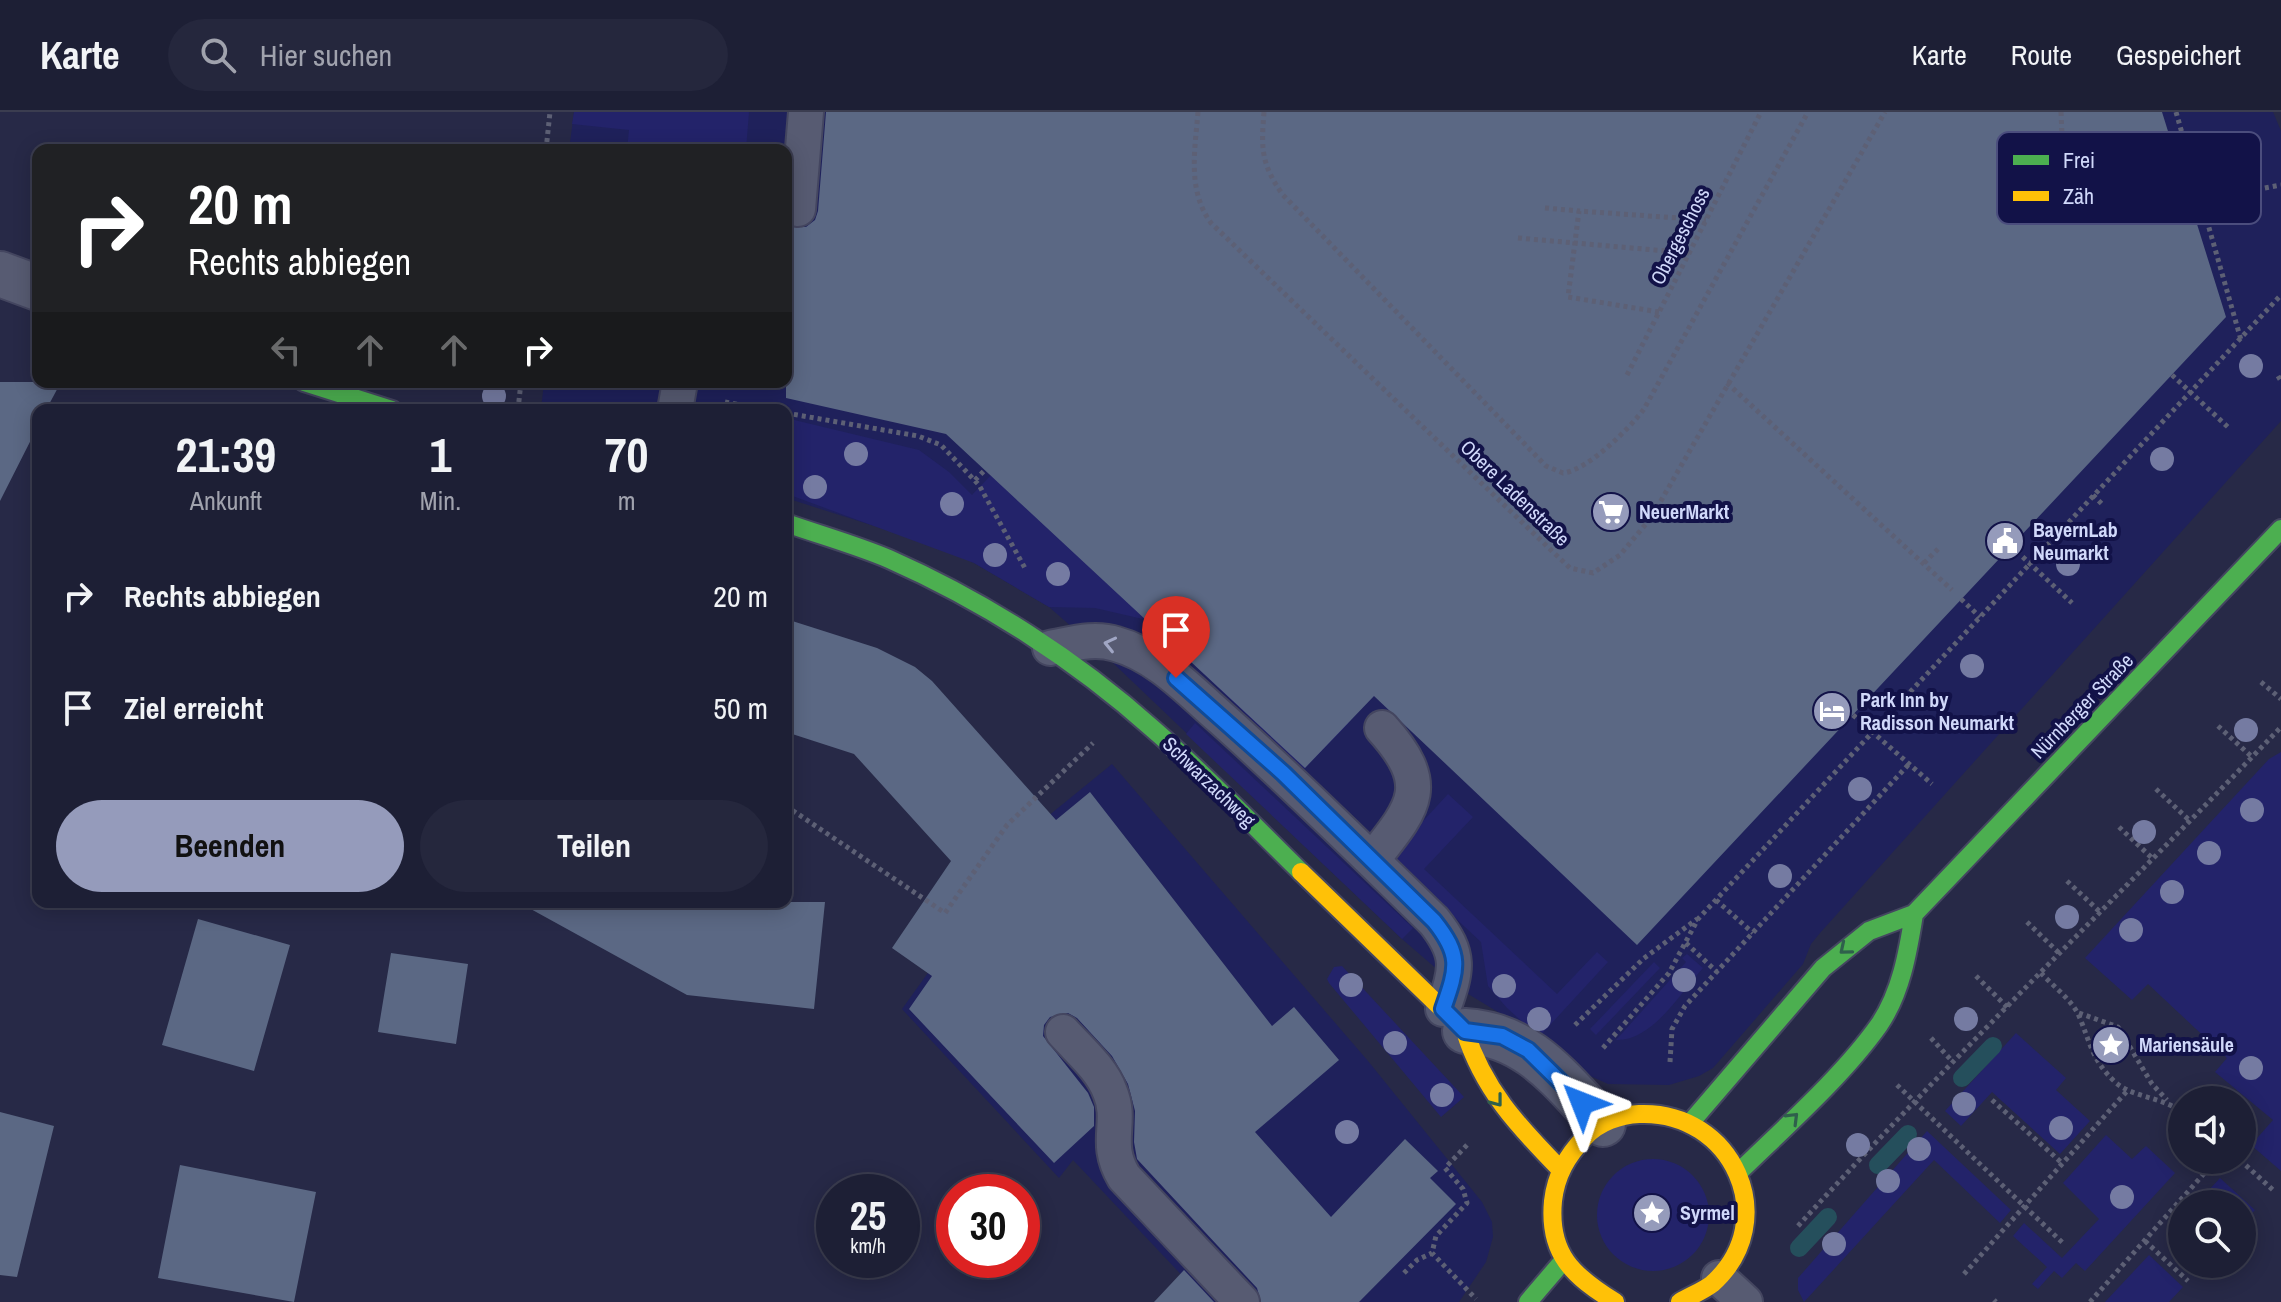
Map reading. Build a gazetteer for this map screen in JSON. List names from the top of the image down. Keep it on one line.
{"streets":{"main road":["Nürnberger Straße","Schwarzachweg"],"path":["Obergeschoss","Obere Ladenstraße"]},"places":{"supermarket":["NeuerMarkt"],"public building":["BayernLab Neumarkt"],"hotel":["Park Inn by Radisson Neumarkt"],"place":["Mariensäule","Syrmel"]},"legend":["Frei","Zäh"],"page":{"header":"Karte","search":"Hier suchen","nav":["Karte","Route","Gespeichert"],"turn":["20 m","Rechts abbiegen"],"eta":["21:39","Ankunft","1","Min.","70","m"],"list":[{"name":"Rechts abbiegen","value":"20 m"},{"name":"Ziel erreicht","value":"50 m"}],"buttons":["Beenden","Teilen"],"speed":"25 km/h","limit":"30"}}
